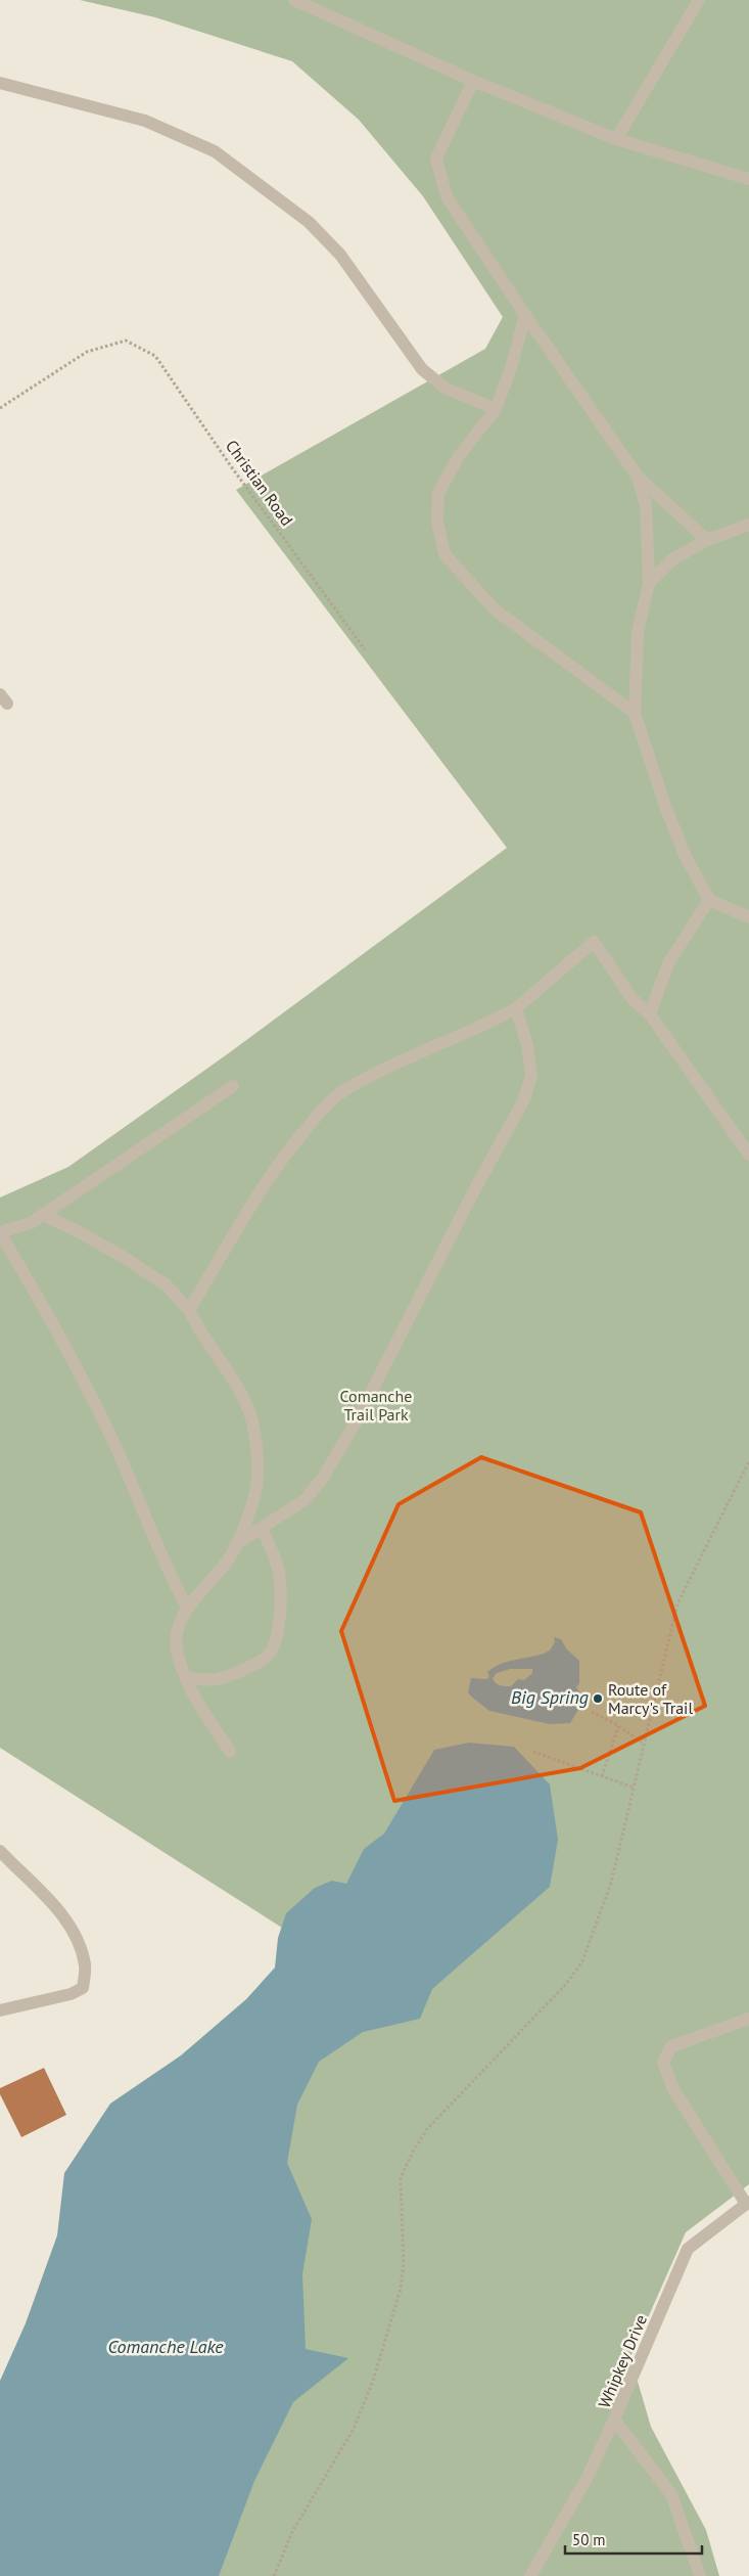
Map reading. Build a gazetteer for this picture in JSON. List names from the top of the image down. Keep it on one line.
{"streets":{"lane":["Whipkey Drive"],"path":["Christian Road"]},"water":["Big Spring","Comanche Lake"],"parks":["Comanche Trail Park"],"places":["Route of Marcy's Trail"],"scale_bar":"50 m"}
